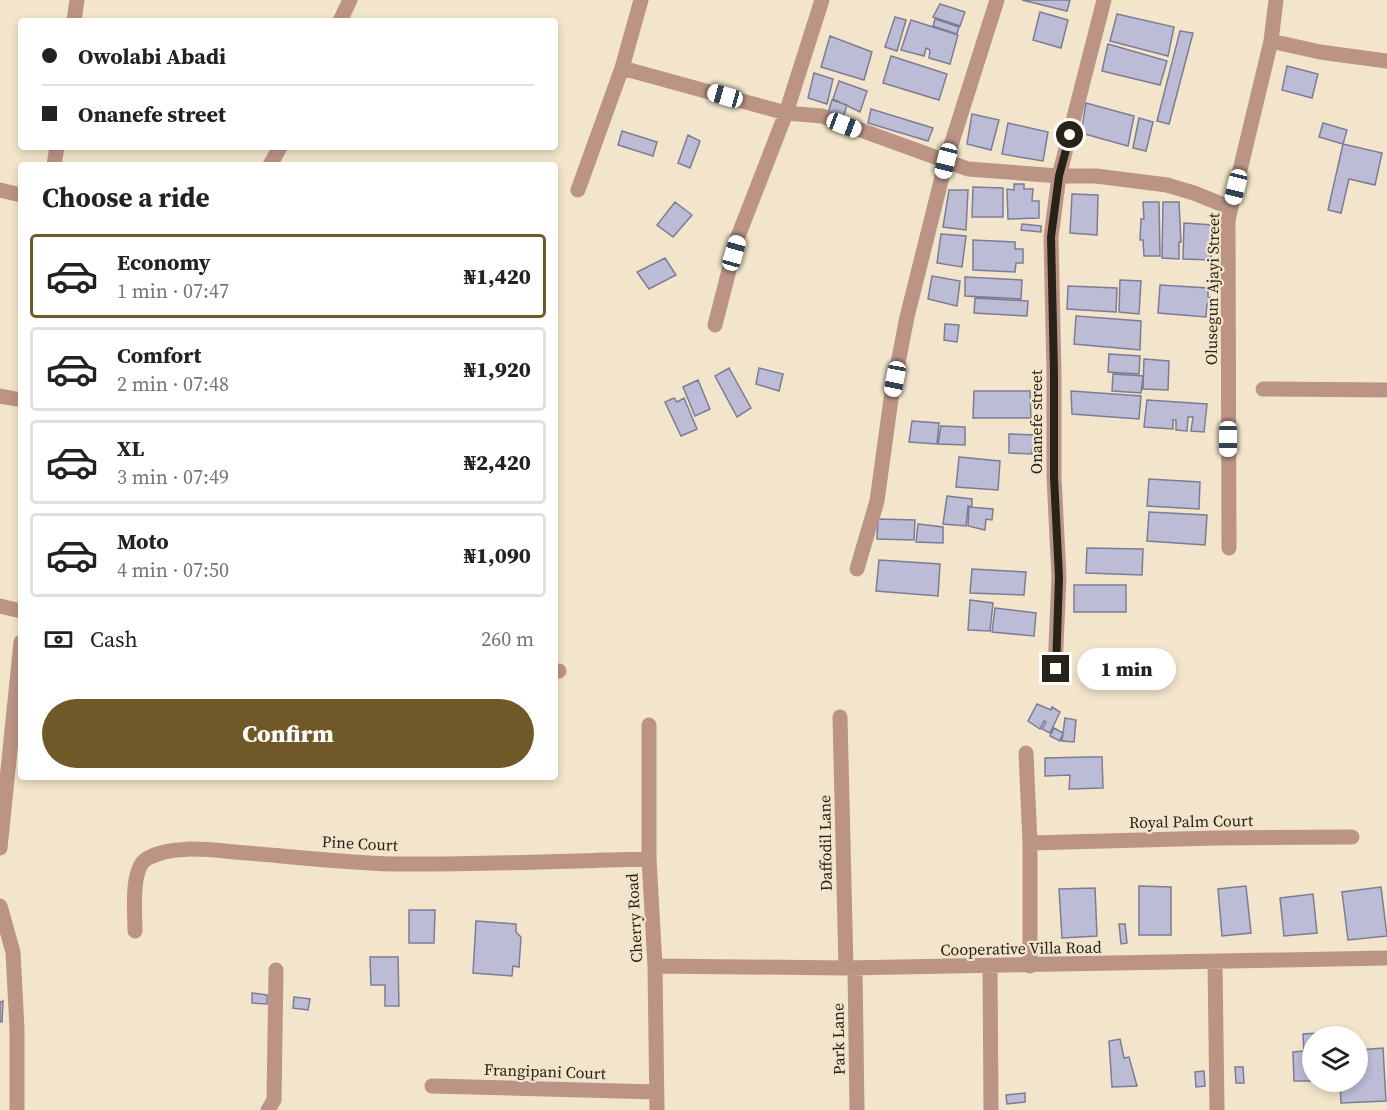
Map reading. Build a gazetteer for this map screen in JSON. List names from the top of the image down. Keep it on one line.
{"streets":{"street":["Olusegun Ajayi Street","Onanefe street","Royal Palm Court","Pine Court","Daffodil Lane","Cherry Road","Cooperative Villa Road","Park Lane","Frangipani Court"]},"crossings":[["Pine Court","Cherry Road"],["Daffodil Lane","Cooperative Villa Road"],["Daffodil Lane","Park Lane"],["Cherry Road","Cooperative Villa Road"],["Cherry Road","Frangipani Court"],["Cooperative Villa Road","Park Lane"]],"page":{"banner":["Owolabi Abadi","Onanefe street"],"heading":"Choose a ride","list":[{"name":"Economy","note":"1 min · 07:47","value":"₦1,420"},{"name":"Comfort","note":"2 min · 07:48","value":"₦1,920"},{"name":"XL","note":"3 min · 07:49","value":"₦2,420"},{"name":"Moto","note":"4 min · 07:50","value":"₦1,090"}],"pay":["Cash","260 m"],"bubble":"1 min","buttons":"Confirm"}}
